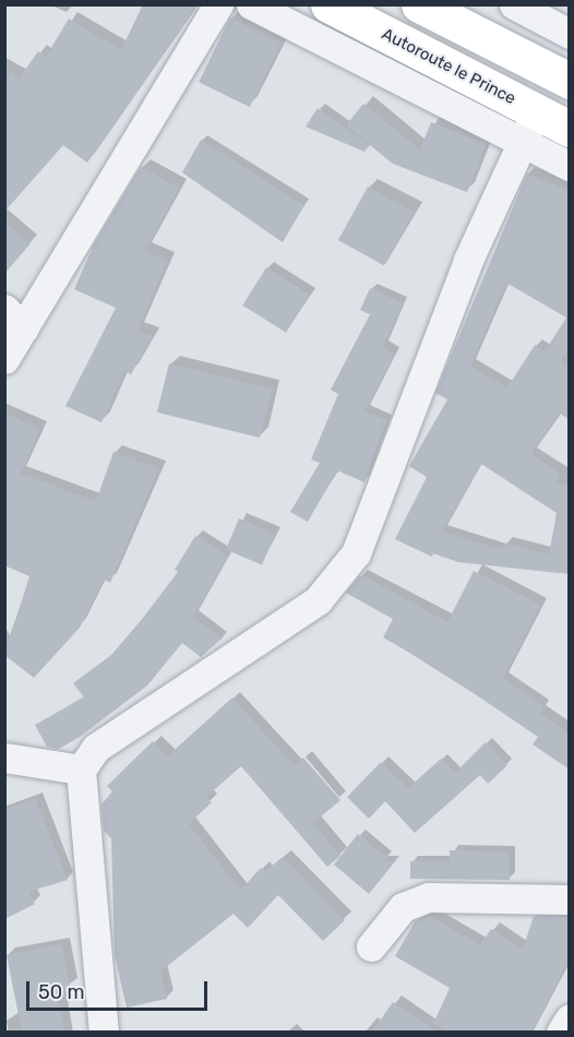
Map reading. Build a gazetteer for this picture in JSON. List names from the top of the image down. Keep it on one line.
{"streets":{"main road":["Autoroute le Prince"]},"scale_bar":"50 m"}
